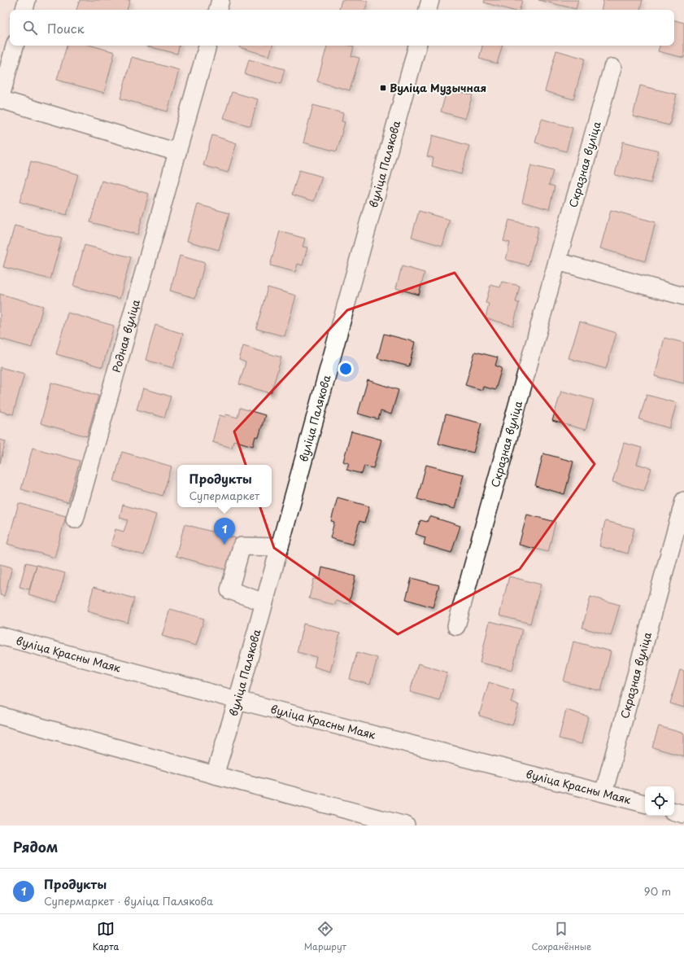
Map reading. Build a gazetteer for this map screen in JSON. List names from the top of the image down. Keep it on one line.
{"streets":{"street":["вуліца Палякова","Скразная вуліца","Родная вуліца","вуліца Красны Маяк"]},"crossings":[["вуліца Палякова","вуліца Красны Маяк"],["Скразная вуліца","вуліца Красны Маяк"]],"places":{"transit":["Вуліца Музычная"]},"page":{"search":"Поиск","popup":["Продукты","Супермаркет"],"pins":"1","heading":"Рядом","list":[{"mark":"1","name":"Продукты","note":"Супермаркет · вуліца Палякова","value":"90 m"}],"nav":["Карта","Маршрут","Сохранённые"]}}
